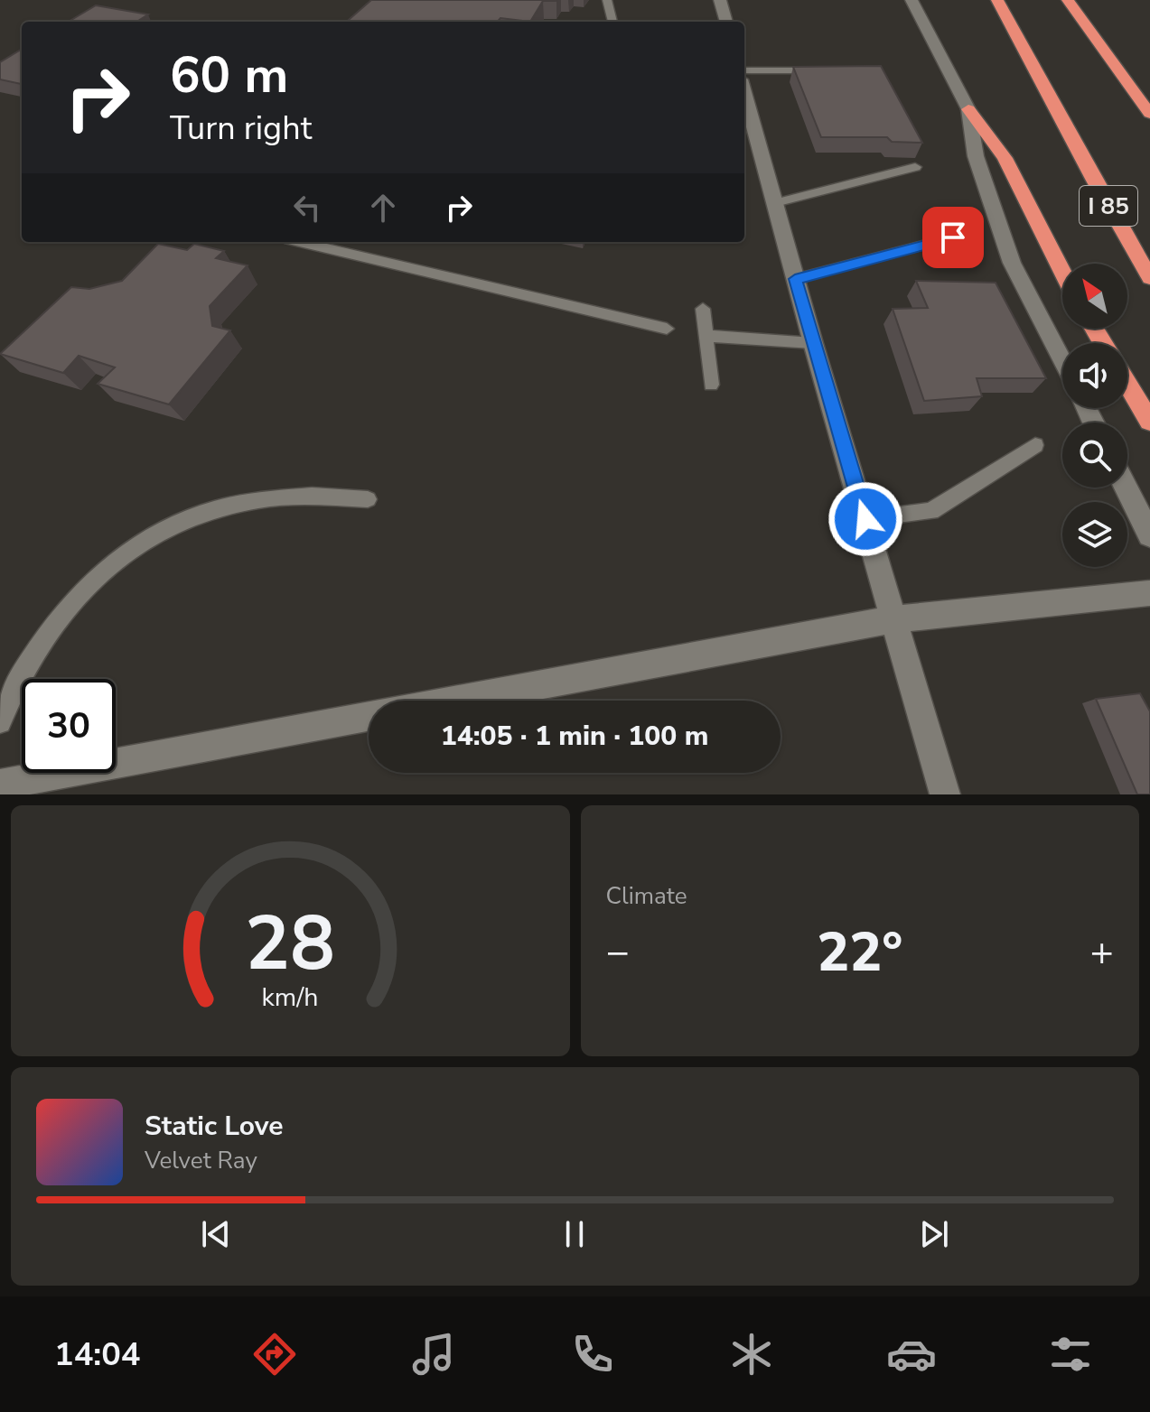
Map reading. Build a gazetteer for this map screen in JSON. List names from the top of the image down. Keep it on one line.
{"streets":{"highway":["I 85"]},"north":"top left","page":{"turn":["60 m","Turn right"],"limit":"30","trip":"14:05 · 1 min · 100 m","tile":"Climate","heat":["−","22°","+"],"song":["Static Love","Velvet Ray"],"tabs":"14:04","gauge":["28","km/h"]}}
